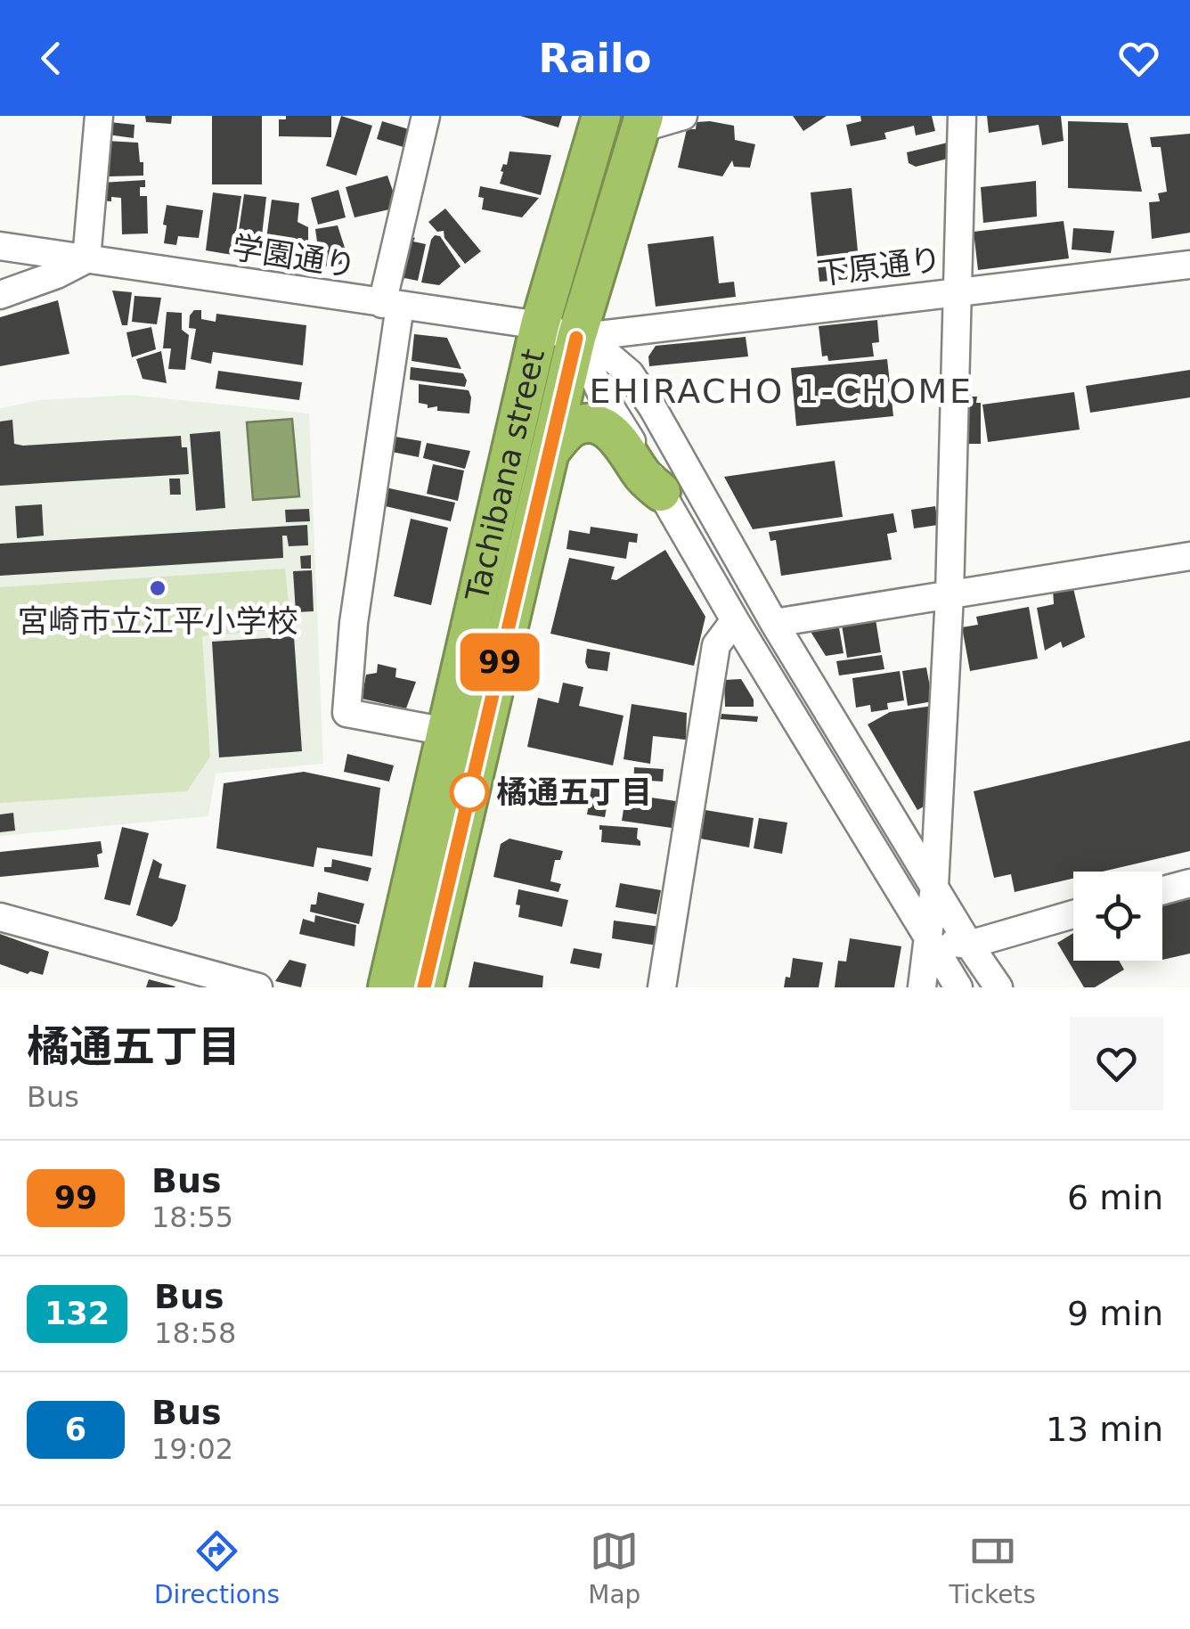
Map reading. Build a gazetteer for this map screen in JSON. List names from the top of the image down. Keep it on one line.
{"streets":{"highway":["Tachibana street"],"street":["学園通り","下原通り"]},"crossings":[["学園通り","下原通り"],["学園通り","Tachibana street"],["下原通り","Tachibana street"]],"districts":["EHIRACHO 1-CHOME"],"places":["宮崎市立江平小学校","橘通五丁目"],"lines":["bus line 99"],"page":{"header":"Railo","on_map":"99","heading":["橘通五丁目","Bus"],"list":[{"mark":"99","name":"Bus","note":"18:55","value":"6 min"},{"mark":"132","name":"Bus","note":"18:58","value":"9 min"},{"mark":"6","name":"Bus","note":"19:02","value":"13 min"}],"tabs":["Directions","Map","Tickets"]}}
